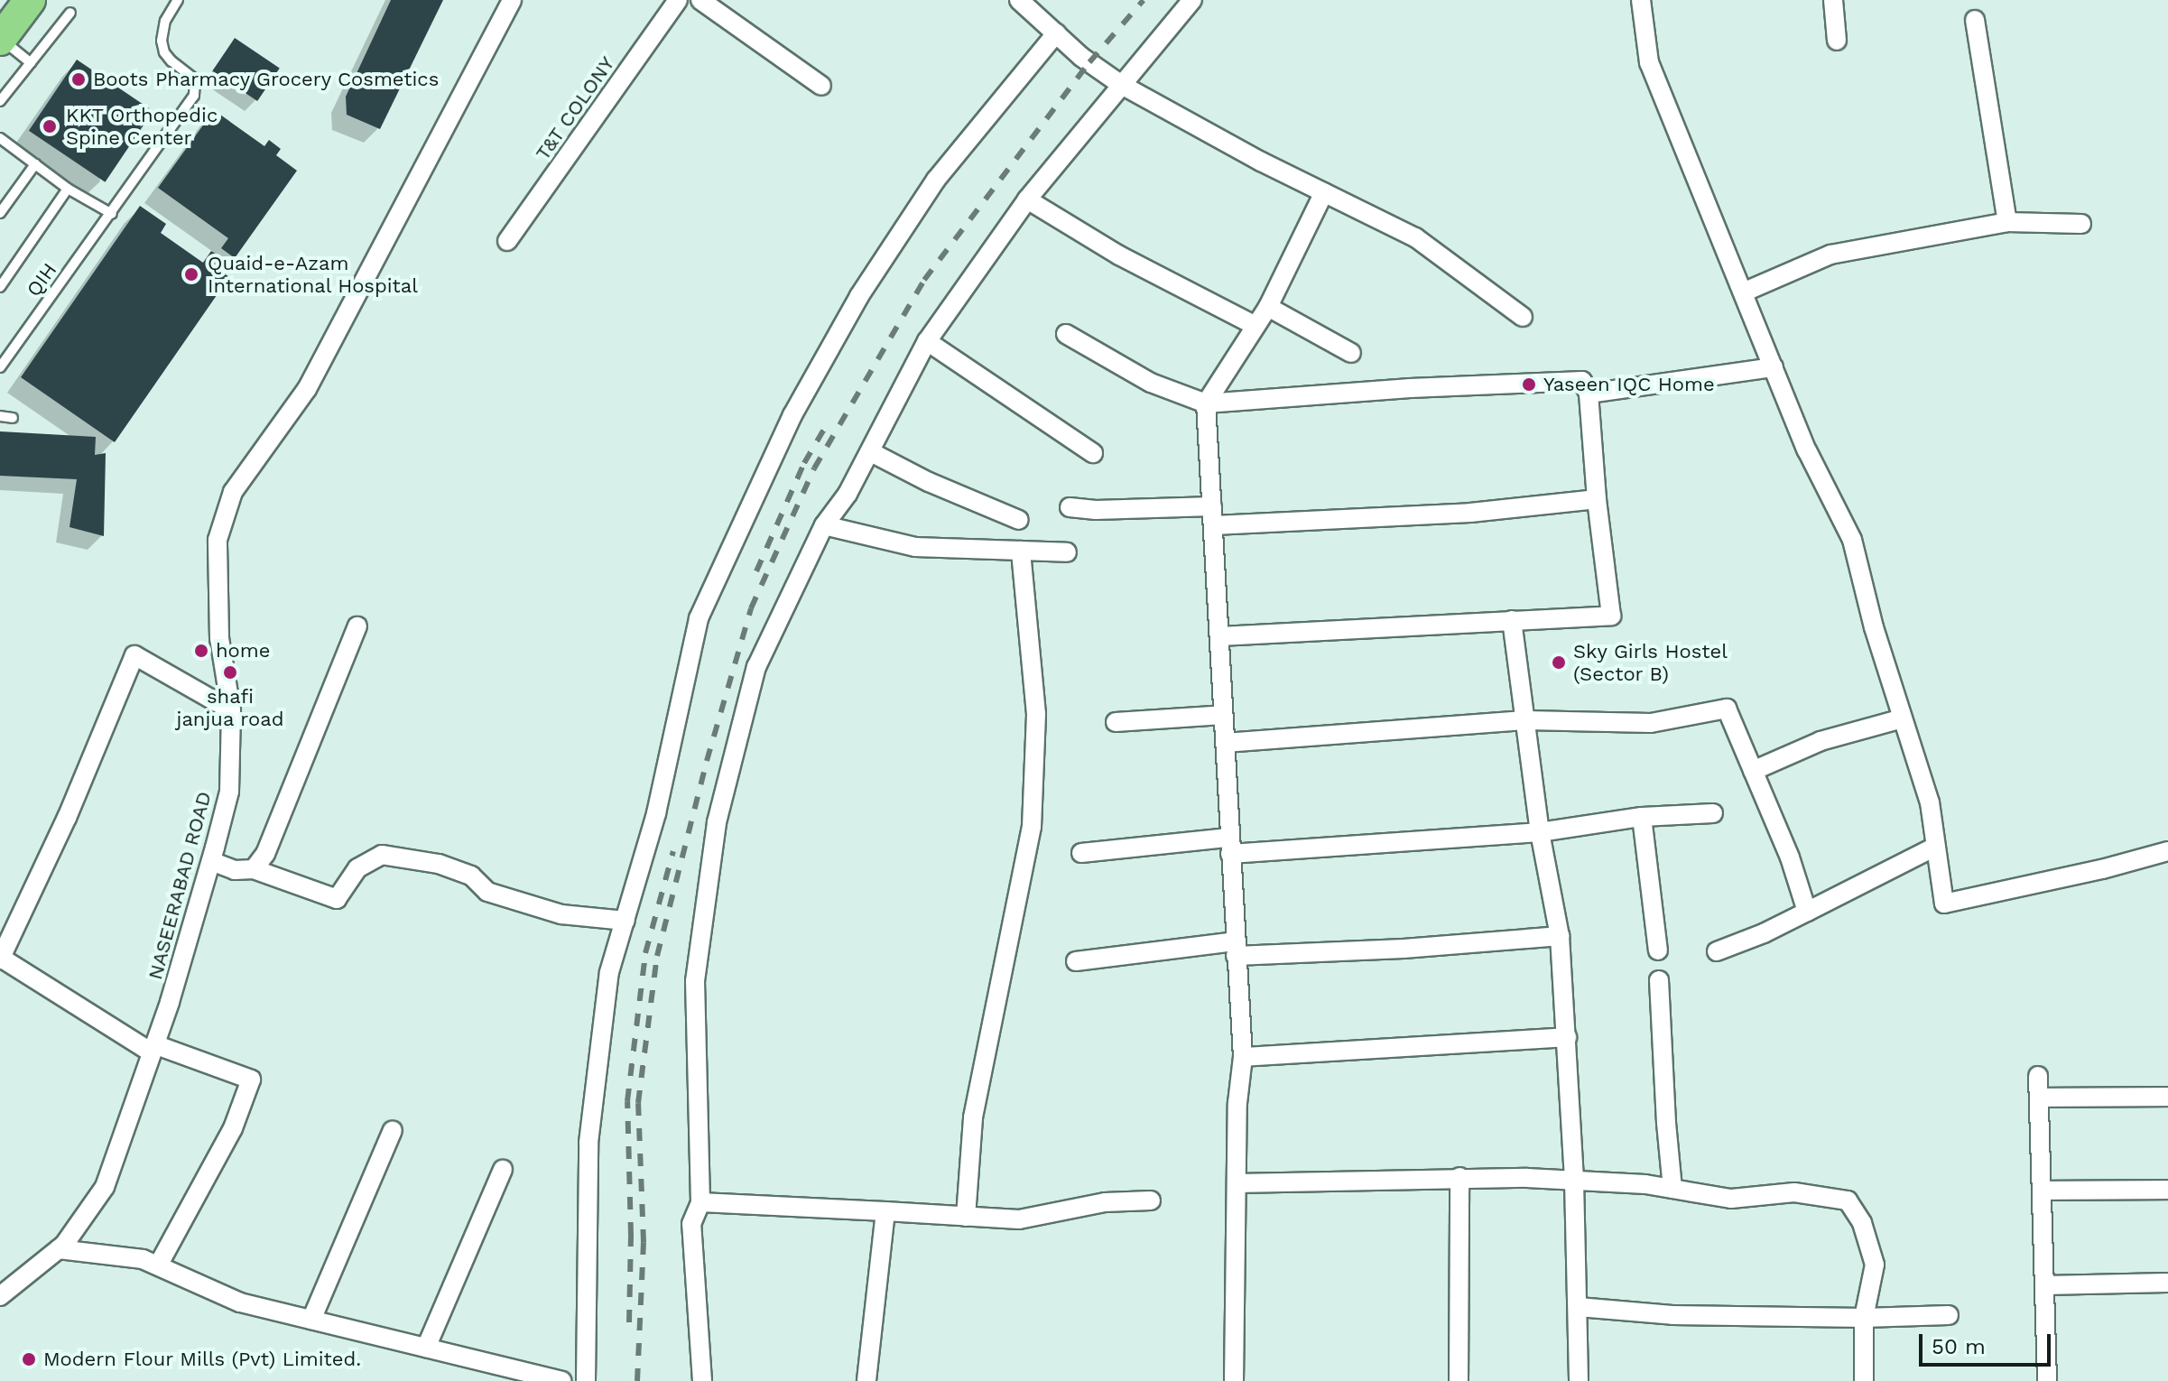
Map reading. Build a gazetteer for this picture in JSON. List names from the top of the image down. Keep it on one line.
{"streets":{"street":["T&T COLONY","NASEERABAD ROAD"],"lane":["QIH"]},"places":["Boots Pharmacy Grocery Cosmetics","KKT Orthopedic Spine Center","Quaid-e-Azam International Hospital","Yaseen IQC Home","home","Sky Girls Hostel (Sector B)","shafi janjua road","Modern Flour Mills (Pvt) Limited."],"scale_bar":"50 m"}
